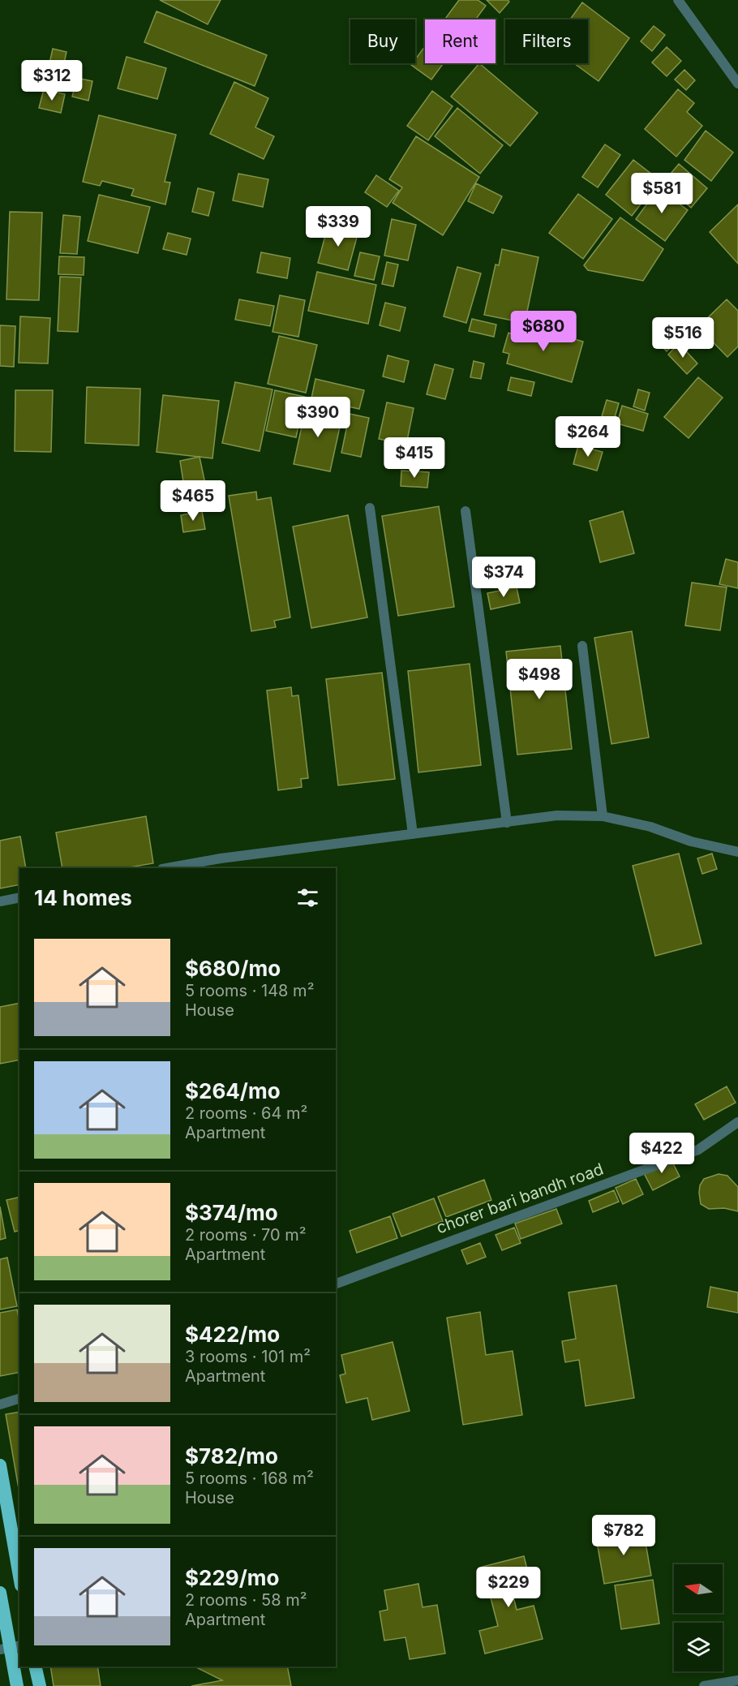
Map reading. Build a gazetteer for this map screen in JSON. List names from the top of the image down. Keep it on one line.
{"streets":{"street":["chorer bari bandh road"]},"north":"left","page":{"chip":["Buy","Rent","Filters"],"price":["$312","$581","$339","$680","$516","$390","$264","$415","$465","$374","$498","$422","$782","$229"],"heading":"14 homes","list":[{"name":"$680/mo","note":"5 rooms · 148 m² · House"},{"name":"$264/mo","note":"2 rooms · 64 m² · Apartment"},{"name":"$374/mo","note":"2 rooms · 70 m² · Apartment"},{"name":"$422/mo","note":"3 rooms · 101 m² · Apartment"},{"name":"$782/mo","note":"5 rooms · 168 m² · House"},{"name":"$229/mo","note":"2 rooms · 58 m² · Apartment"}]}}
